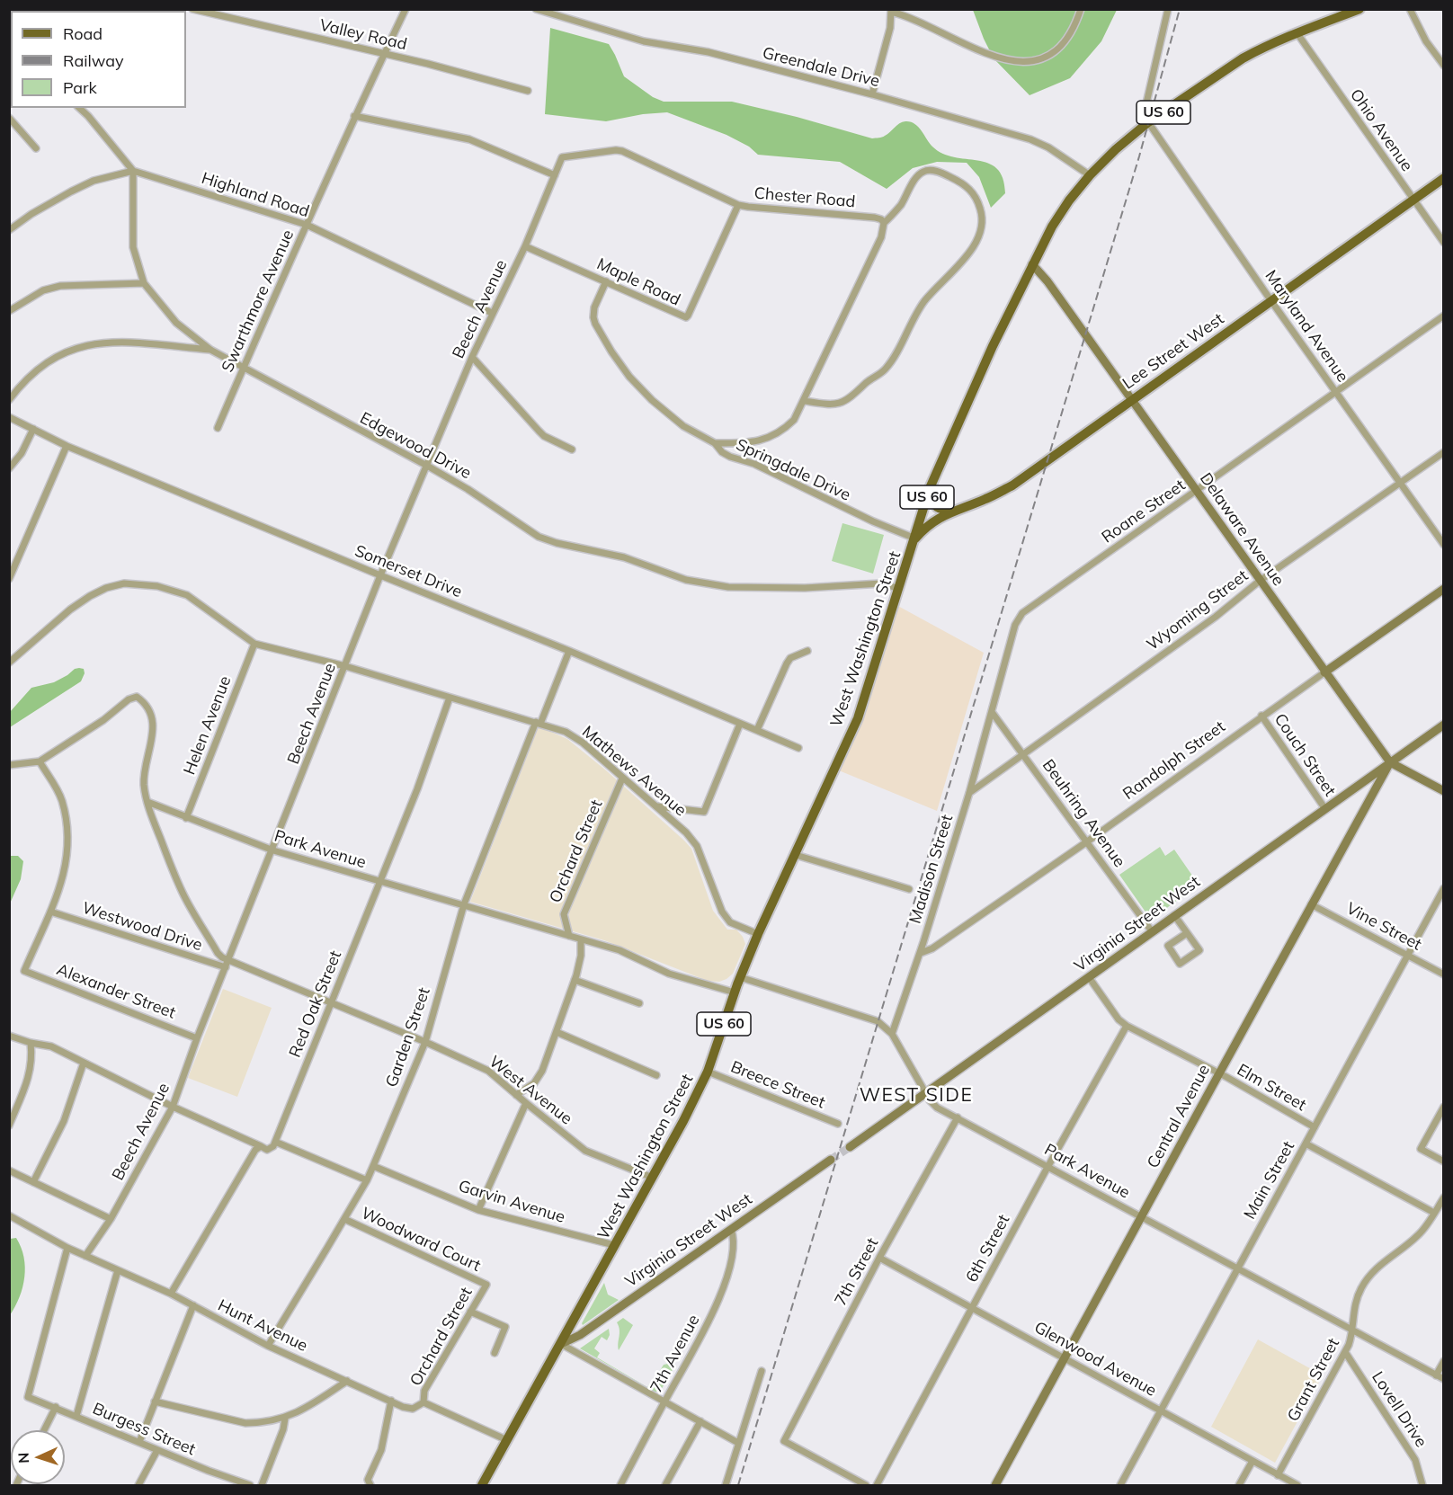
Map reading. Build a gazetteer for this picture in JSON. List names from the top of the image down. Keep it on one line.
{"streets":{"main road":["US 60","Lee Street West","Delaware Avenue","West Washington Street","Randolph Street","Virginia Street West","Central Avenue"],"street":["Valley Road","Greendale Drive","Ohio Avenue","Highland Road","Chester Road","Maple Road","Swarthmore Avenue","Beech Avenue","Maryland Avenue","Edgewood Drive","Springdale Drive","Roane Street","Somerset Drive","Wyoming Street","Helen Avenue","Couch Street","Mathews Avenue","Beuhring Avenue","Park Avenue","Orchard Street","Madison Street","Westwood Drive","Vine Street","Alexander Street","Red Oak Street","Garden Street","Breece Street","Elm Street","West Avenue","Main Street","Garvin Avenue","Woodward Court","6th Street","7th Street","Hunt Avenue","7th Avenue","Glenwood Avenue","Grant Street","Lovell Drive","Burgess Street"]},"crossings":[["Valley Road","Swarthmore Avenue"],["Greendale Drive","West Washington Street"],["Ohio Avenue","Lee Street West"],["Ohio Avenue","West Washington Street"],["Highland Road","Swarthmore Avenue"],["Highland Road","Beech Avenue"],["Highland Road","Edgewood Drive"],["Chester Road","Maple Road"],["Chester Road","Beech Avenue"],["Maple Road","Beech Avenue"],["Maple Road","Springdale Drive"],["Swarthmore Avenue","Edgewood Drive"],["Beech Avenue","Edgewood Drive"],["Beech Avenue","Somerset Drive"],["Beech Avenue","Mathews Avenue"],["Beech Avenue","Park Avenue"],["Beech Avenue","Westwood Drive"],["Beech Avenue","Alexander Street"],["Beech Avenue","West Avenue"],["Beech Avenue","Hunt Avenue"],["Maryland Avenue","Lee Street West"],["Maryland Avenue","Roane Street"],["Maryland Avenue","Wyoming Street"],["Maryland Avenue","West Washington Street"],["Lee Street West","Springdale Drive"],["Lee Street West","Delaware Avenue"],["Lee Street West","West Washington Street"],["Edgewood Drive","West Washington Street"],["Springdale Drive","West Washington Street"],["Roane Street","Delaware Avenue"],["Roane Street","Beuhring Avenue"],["Roane Street","Madison Street"],["Delaware Avenue","Wyoming Street"],["Delaware Avenue","West Washington Street"],["Delaware Avenue","Randolph Street"],["Delaware Avenue","Virginia Street West"],["Delaware Avenue","Central Avenue"],["Somerset Drive","Garden Street"],["Wyoming Street","Beuhring Avenue"],["Wyoming Street","Madison Street"],["West Washington Street","Mathews Avenue"],["West Washington Street","Park Avenue"],["West Washington Street","Virginia Street West"],["West Washington Street","Breece Street"],["West Washington Street","West Avenue"],["West Washington Street","Garvin Avenue"],["West Washington Street","Hunt Avenue"],["Helen Avenue","Mathews Avenue"],["Helen Avenue","Park Avenue"],["Couch Street","Randolph Street"],["Couch Street","Virginia Street West"],["Randolph Street","Beuhring Avenue"],["Randolph Street","Madison Street"],["Mathews Avenue","Orchard Street"],["Mathews Avenue","Red Oak Street"],["Mathews Avenue","Garden Street"],["Beuhring Avenue","Madison Street"],["Beuhring Avenue","Virginia Street West"],["Park Avenue","Orchard Street"],["Park Avenue","Madison Street"],["Park Avenue","Virginia Street West"],["Park Avenue","Red Oak Street"],["Park Avenue","Garden Street"],["Park Avenue","West Avenue"],["Park Avenue","Central Avenue"],["Park Avenue","Main Street"],["Park Avenue","6th Street"],["Park Avenue","7th Street"],["Park Avenue","Grant Street"],["Orchard Street","Woodward Court"],["Orchard Street","Hunt Avenue"],["Virginia Street West","Elm Street"],["Virginia Street West","Central Avenue"],["Virginia Street West","7th Avenue"],["Westwood Drive","Alexander Street"],["Vine Street","Central Avenue"],["Vine Street","Main Street"],["Red Oak Street","West Avenue"],["Garden Street","West Avenue"],["Garden Street","Garvin Avenue"],["Garden Street","Woodward Court"],["Garden Street","Hunt Avenue"],["Elm Street","Central Avenue"],["Elm Street","Main Street"],["Elm Street","6th Street"],["Central Avenue","Glenwood Avenue"],["Main Street","Glenwood Avenue"],["6th Street","Glenwood Avenue"],["7th Street","Glenwood Avenue"],["Hunt Avenue","Burgess Street"],["Glenwood Avenue","Grant Street"],["Grant Street","Lovell Drive"]],"districts":["WEST SIDE"],"legend":["Road","Railway","Park"],"north":"left"}
